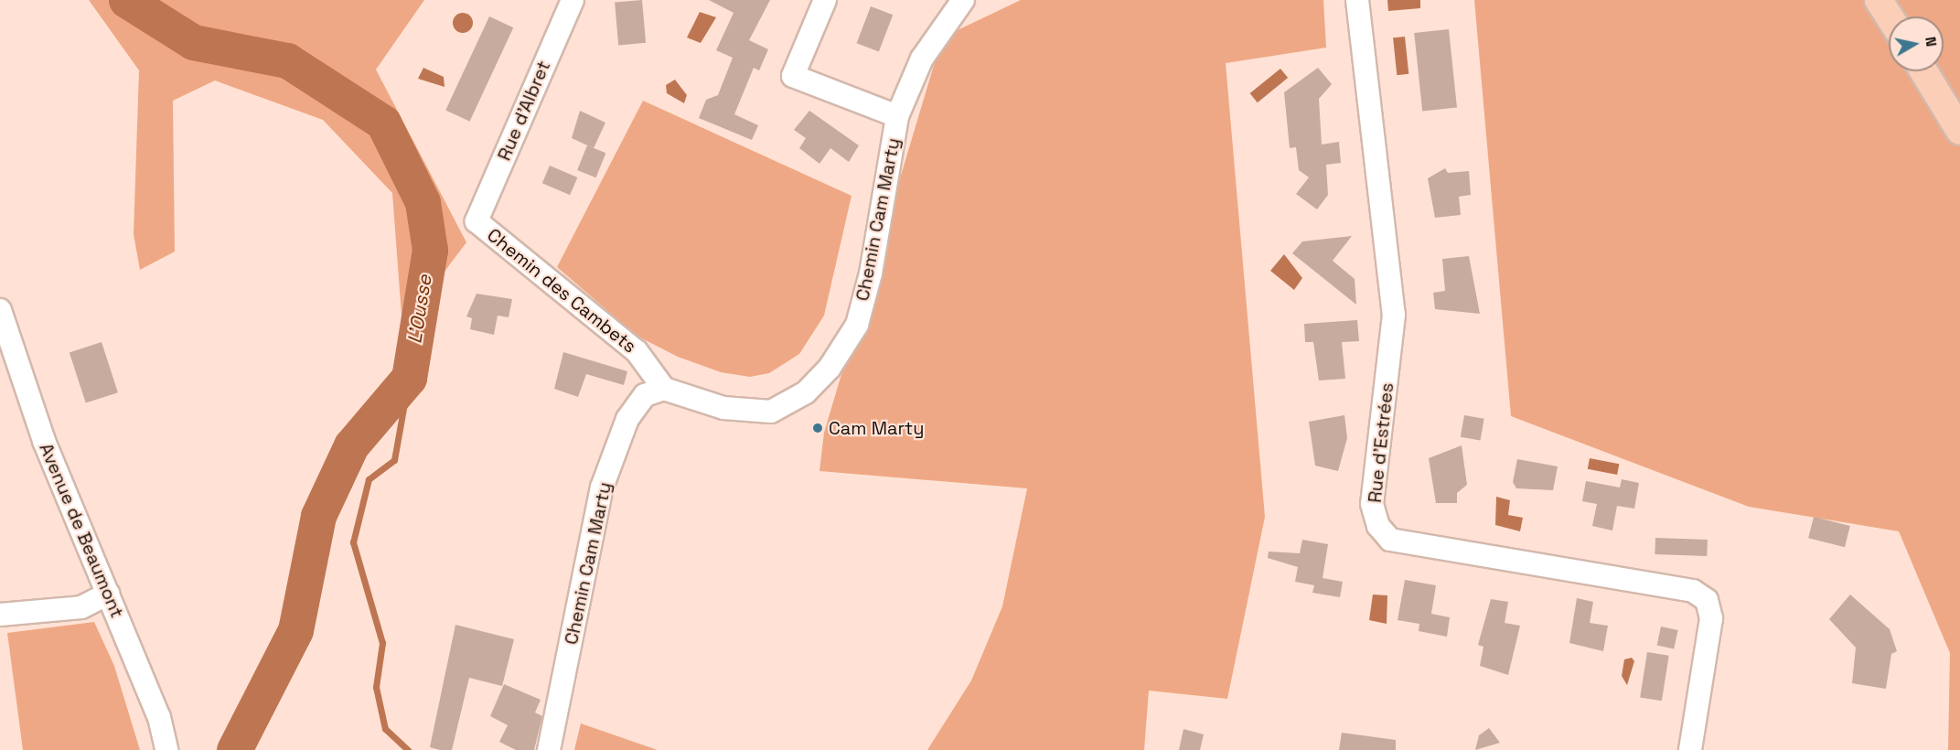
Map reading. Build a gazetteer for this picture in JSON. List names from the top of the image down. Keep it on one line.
{"streets":{"street":["Rue d'Albret","Chemin Cam Marty","Chemin des Cambets","Rue d’Estrées","Avenue de Beaumont"]},"crossings":[["Rue d'Albret","Chemin des Cambets"],["Chemin Cam Marty","Chemin des Cambets"]],"water":["L'Ousse"],"places":["Cam Marty"],"north":"right"}
